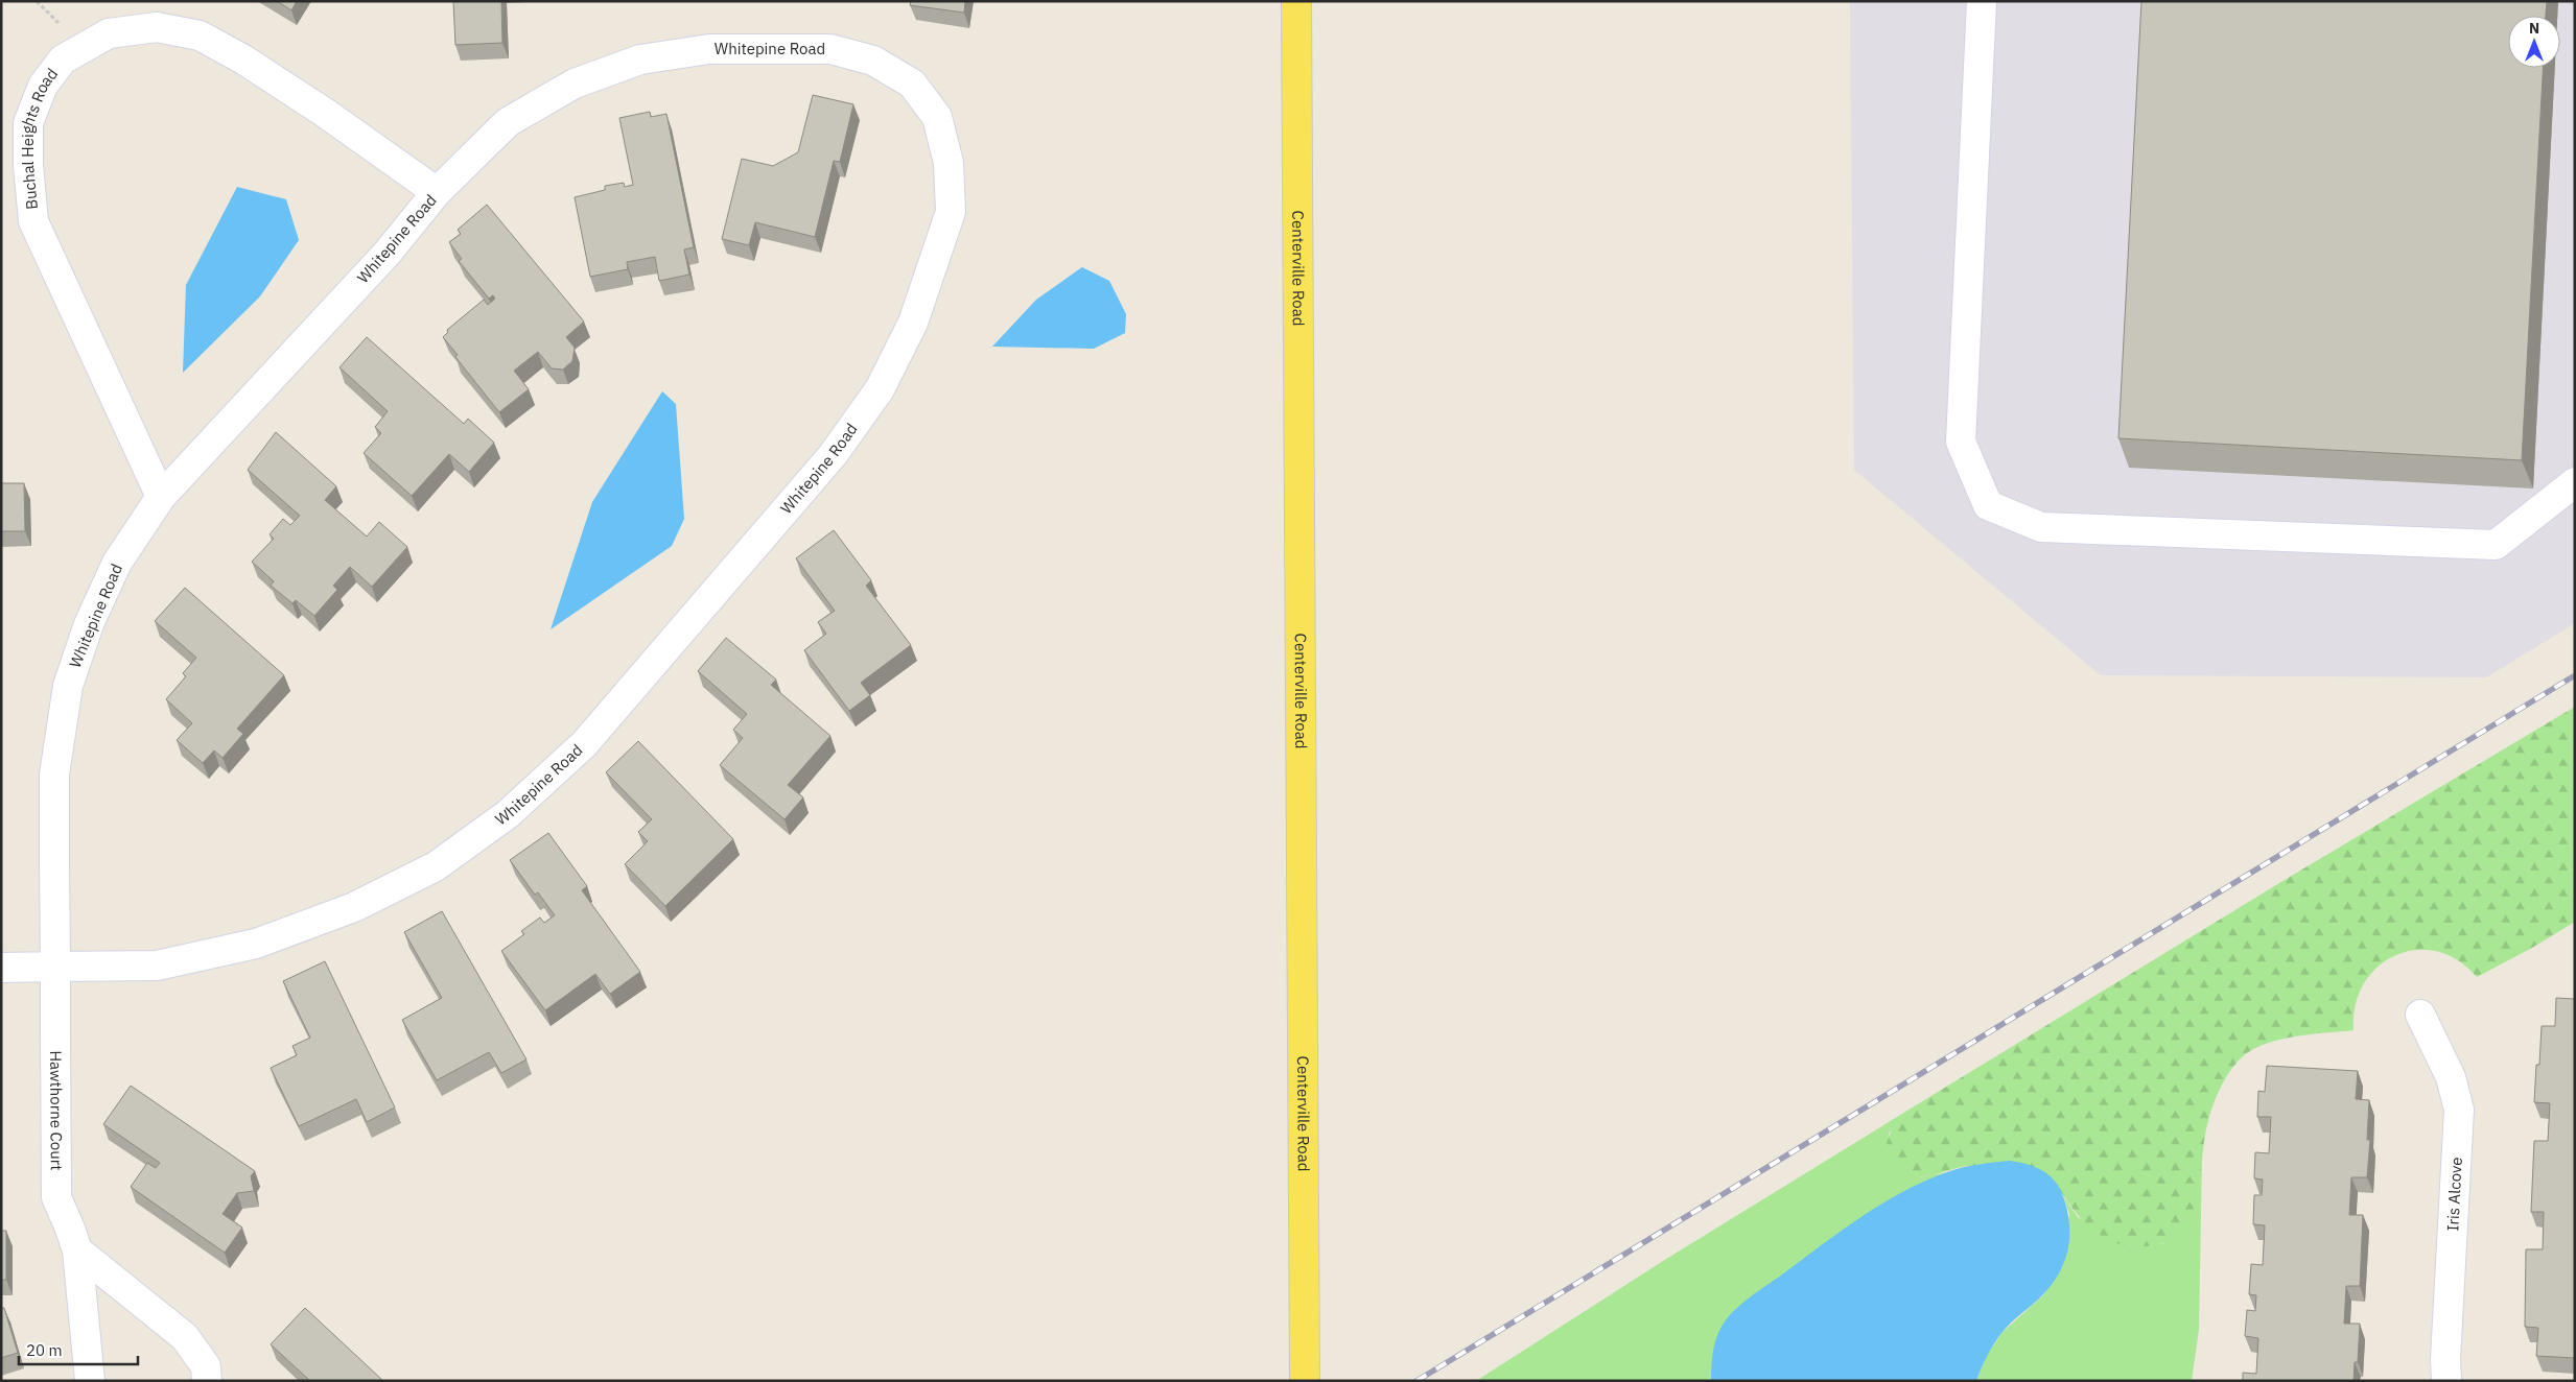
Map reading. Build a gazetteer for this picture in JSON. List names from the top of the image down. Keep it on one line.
{"streets":{"main road":["Centerville Road"],"street":["Whitepine Road","Buchal Heights Road","Hawthorne Court","Iris Alcove"]},"crossings":[["Whitepine Road","Buchal Heights Road"],["Whitepine Road","Hawthorne Court"]],"scale_bar":"20 m","north":"top"}
